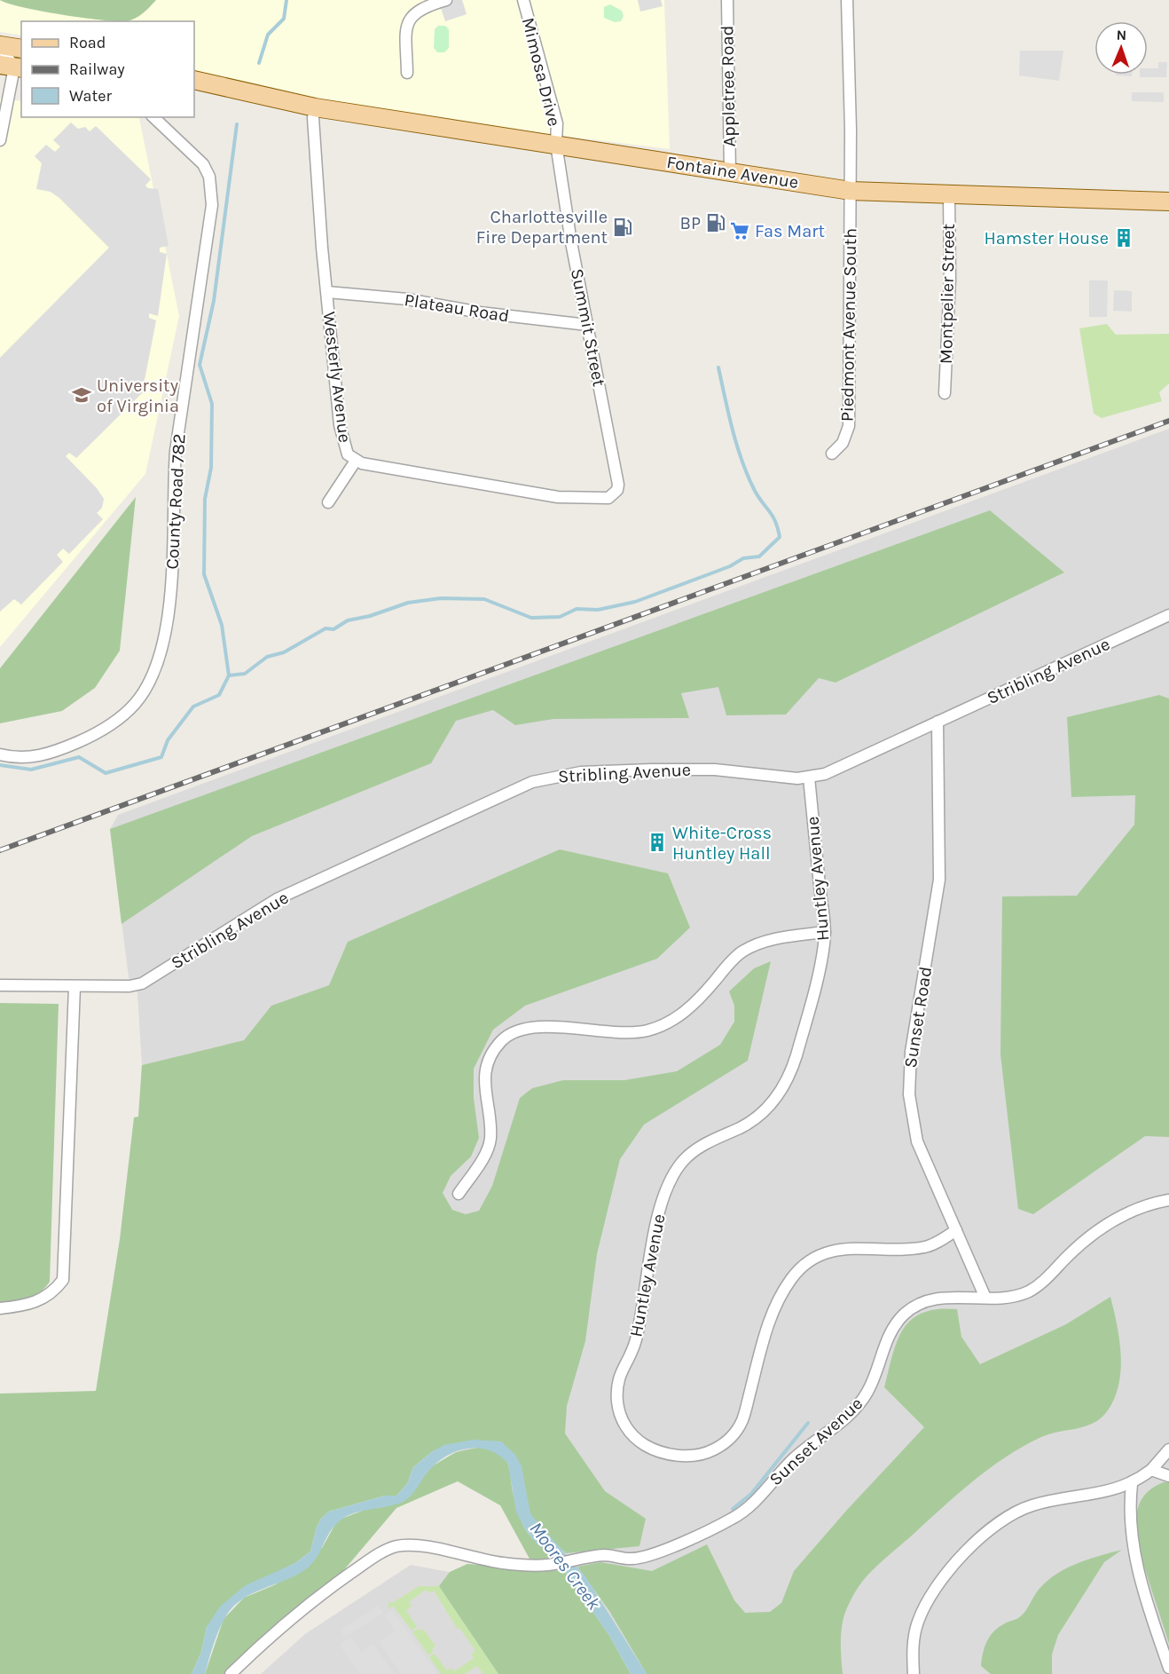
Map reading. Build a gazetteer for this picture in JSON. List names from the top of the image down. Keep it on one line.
{"streets":{"main road":["Fontaine Avenue"],"street":["Mimosa Drive","Appletree Road","Montpelier Street","Plateau Road","Piedmont Avenue South","Summit Street","Westerly Avenue","County Road 782","Stribling Avenue","Huntley Avenue","Sunset Road","Sunset Avenue"]},"crossings":[["Mimosa Drive","Fontaine Avenue"],["Mimosa Drive","Summit Street"],["Appletree Road","Fontaine Avenue"],["Fontaine Avenue","Montpelier Street"],["Fontaine Avenue","Piedmont Avenue South"],["Fontaine Avenue","Summit Street"],["Fontaine Avenue","Westerly Avenue"],["Plateau Road","Summit Street"],["Plateau Road","Westerly Avenue"],["Summit Street","Westerly Avenue"],["Stribling Avenue","Huntley Avenue"],["Stribling Avenue","Sunset Road"],["Huntley Avenue","Sunset Road"],["Sunset Road","Sunset Avenue"]],"water":["Moores Creek"],"places":{"fuel station":["BP","Charlottesville Fire Department"],"supermarket":["Fas Mart"],"building":["Hamster House","White-Cross Huntley Hall"],"school or university":["University of Virginia"]},"legend":["Road","Railway","Water"],"north":"top"}
